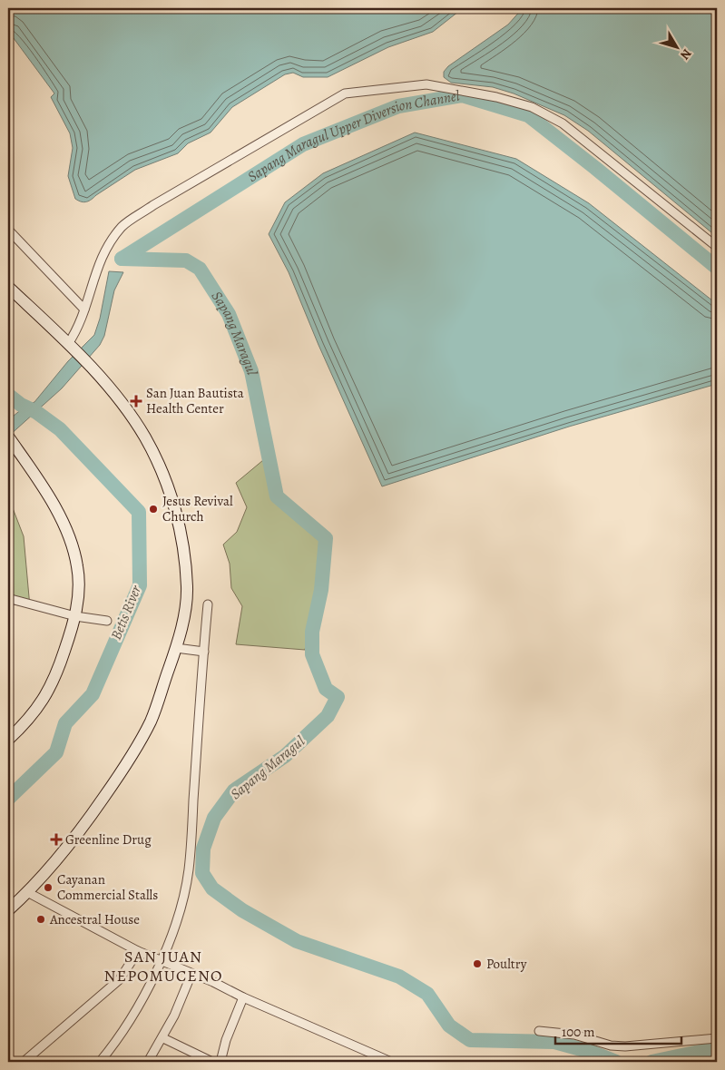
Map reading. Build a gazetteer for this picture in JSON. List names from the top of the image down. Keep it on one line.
{"districts":["SAN JUAN NEPOMUCENO"],"water":["Sapang Maragul Upper Diversion Channel","Sapang Maragul","Betis River"],"places":{"health":["San Juan Bautista Health Center","Greenline Drug"],"other":["Jesus Revival Church","Cayanan Commercial Stalls","Ancestral House","Poultry"]},"scale_bar":"100 m","north":"bottom right"}
